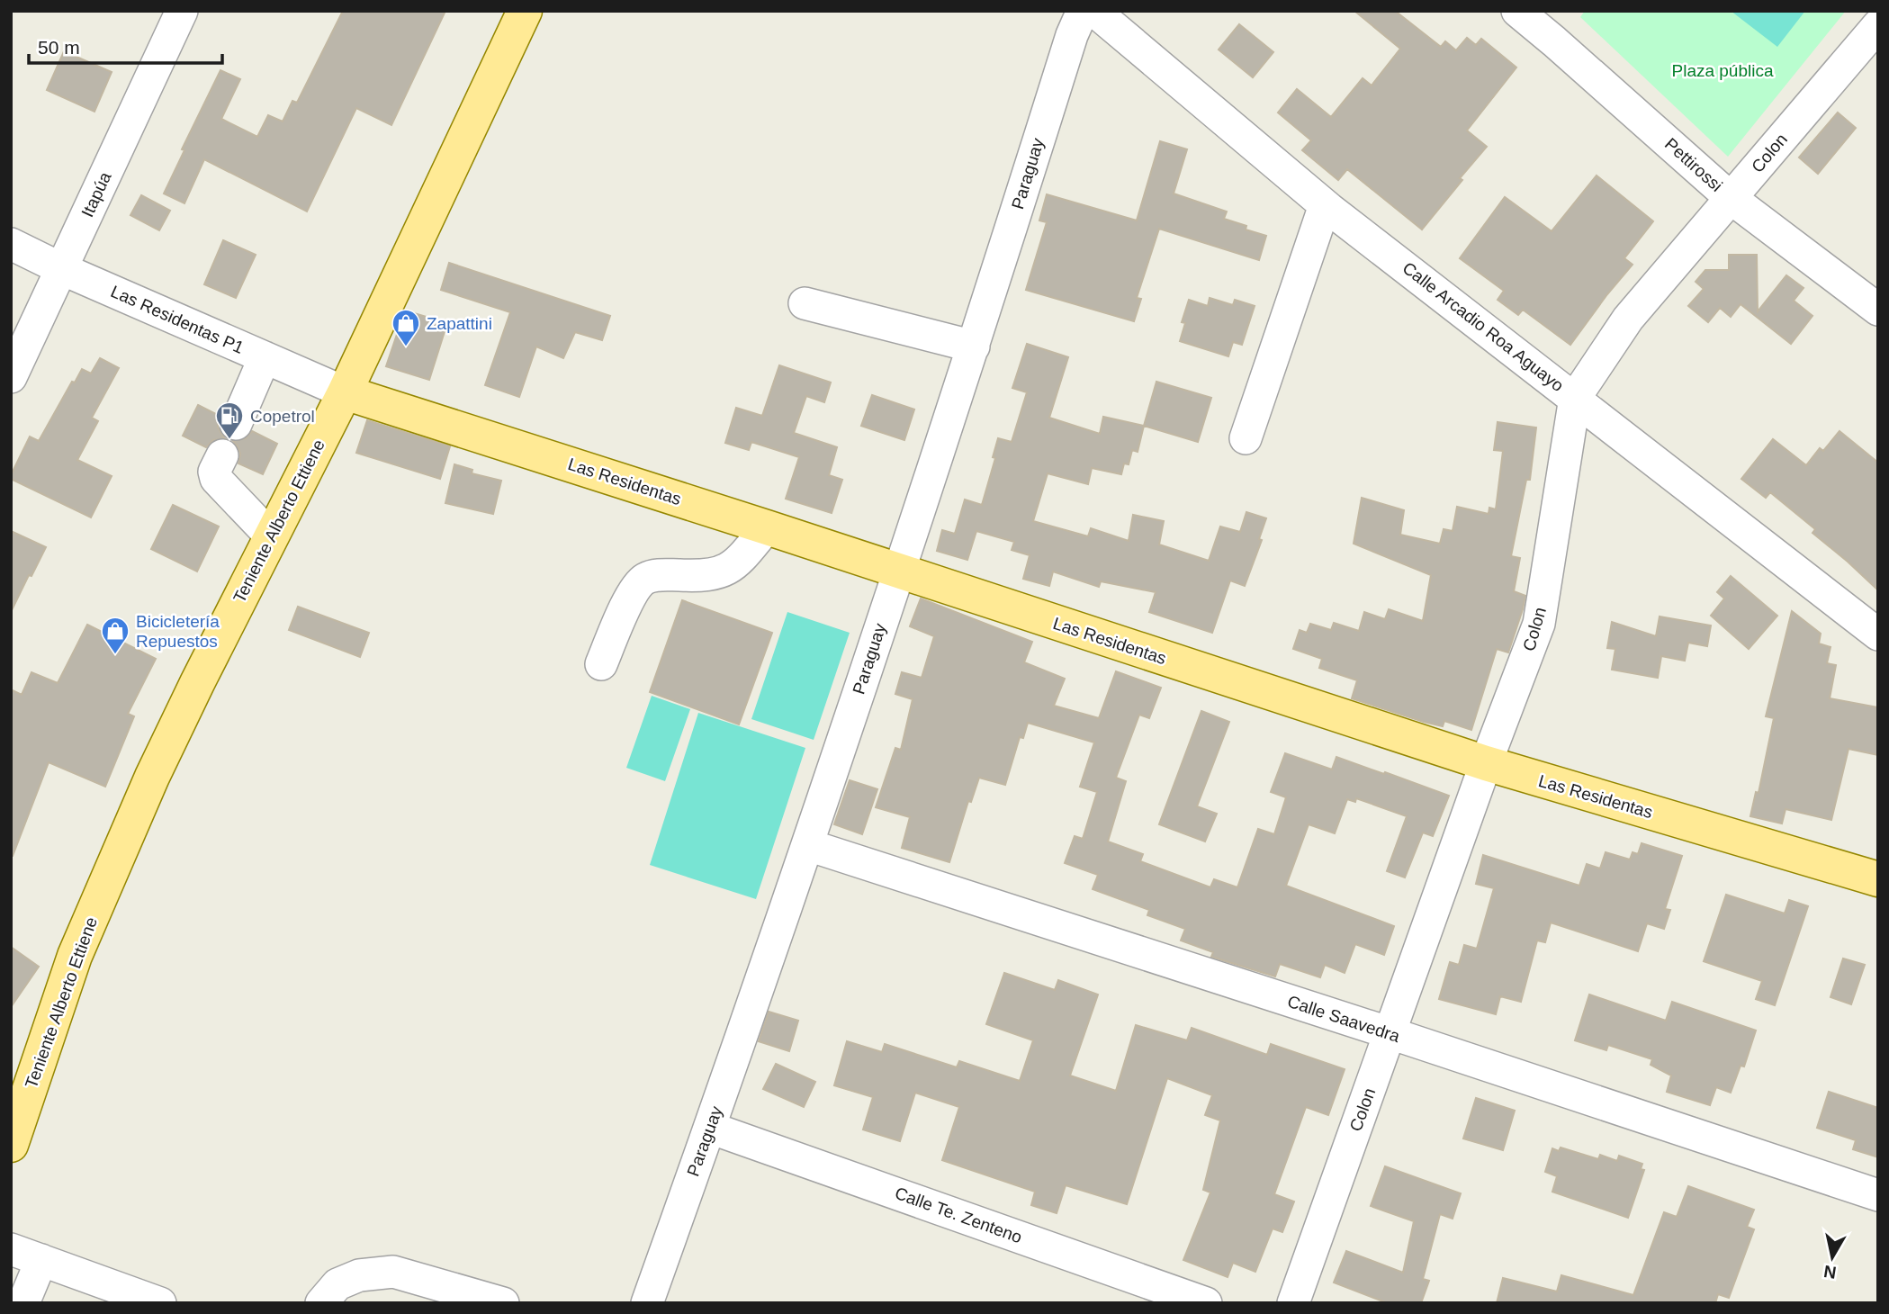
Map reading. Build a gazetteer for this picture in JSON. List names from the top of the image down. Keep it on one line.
{"streets":{"main road":["Las Residentas","Teniente Alberto Ettiene"],"street":["Colon","Pettirossi","Paraguay","Itapúa","Las Residentas P1","Calle Arcadio Roa Aguayo","Calle Saavedra","Calle Te. Zenteno"]},"crossings":[["Colon","Pettirossi"],["Colon","Calle Arcadio Roa Aguayo"],["Colon","Las Residentas"],["Colon","Calle Saavedra"],["Paraguay","Las Residentas"],["Paraguay","Calle Saavedra"],["Paraguay","Calle Te. Zenteno"],["Itapúa","Las Residentas P1"],["Las Residentas P1","Las Residentas"],["Las Residentas P1","Teniente Alberto Ettiene"],["Las Residentas","Teniente Alberto Ettiene"]],"parks":["Plaza pública"],"places":{"shop":["Zapattini","Bicicletería Repuestos"],"fuel station":["Copetrol"]},"scale_bar":"50 m","north":"bottom"}
